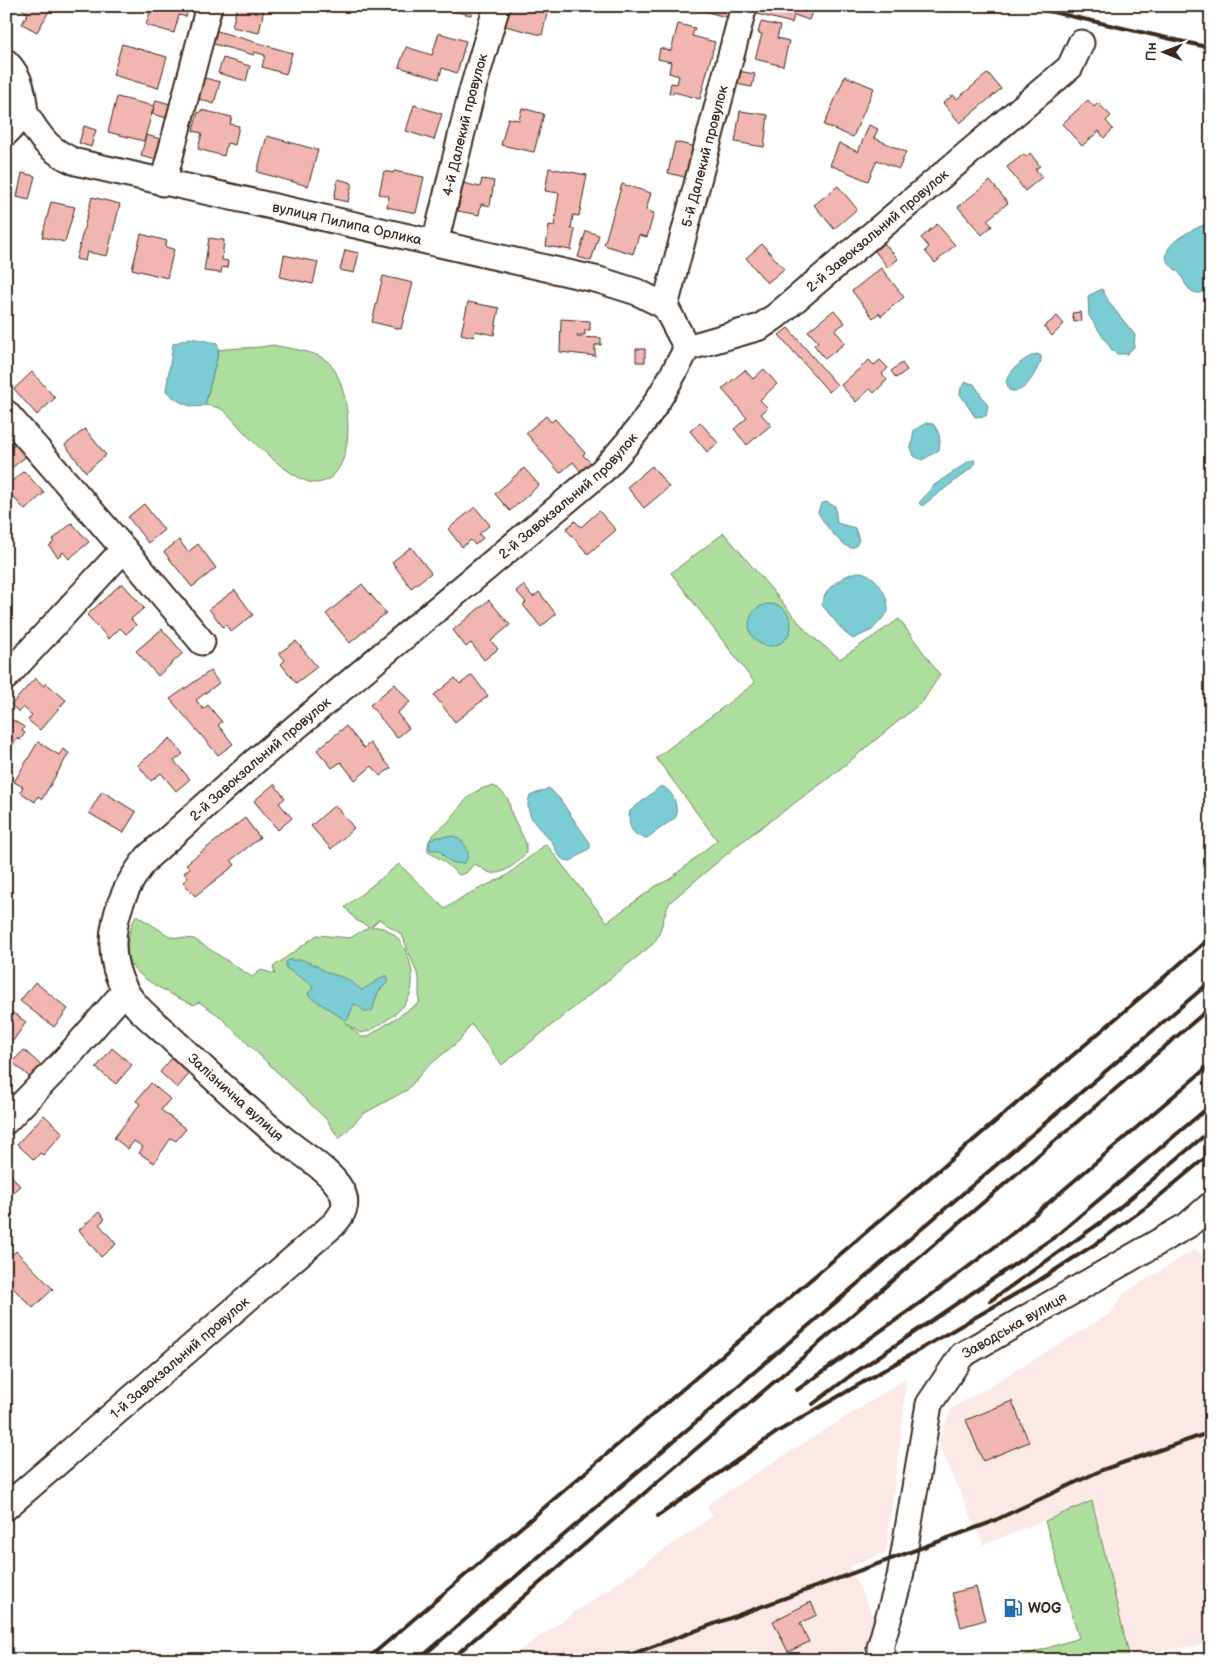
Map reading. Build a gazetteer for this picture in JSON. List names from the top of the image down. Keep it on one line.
{"streets":{"street":["4-й Далекий провулок","5-й Далекий провулок","вулиця Пилипа Орлика","2-й Завокзальний провулок","Залізнична вулиця","Заводська вулиця","1-й Завокзальний провулок"]},"crossings":[["4-й Далекий провулок","вулиця Пилипа Орлика"],["5-й Далекий провулок","вулиця Пилипа Орлика"],["2-й Завокзальний провулок","Залізнична вулиця"],["Залізнична вулиця","1-й Завокзальний провулок"]],"places":{"fuel station":["WOG"]},"north":"left"}
